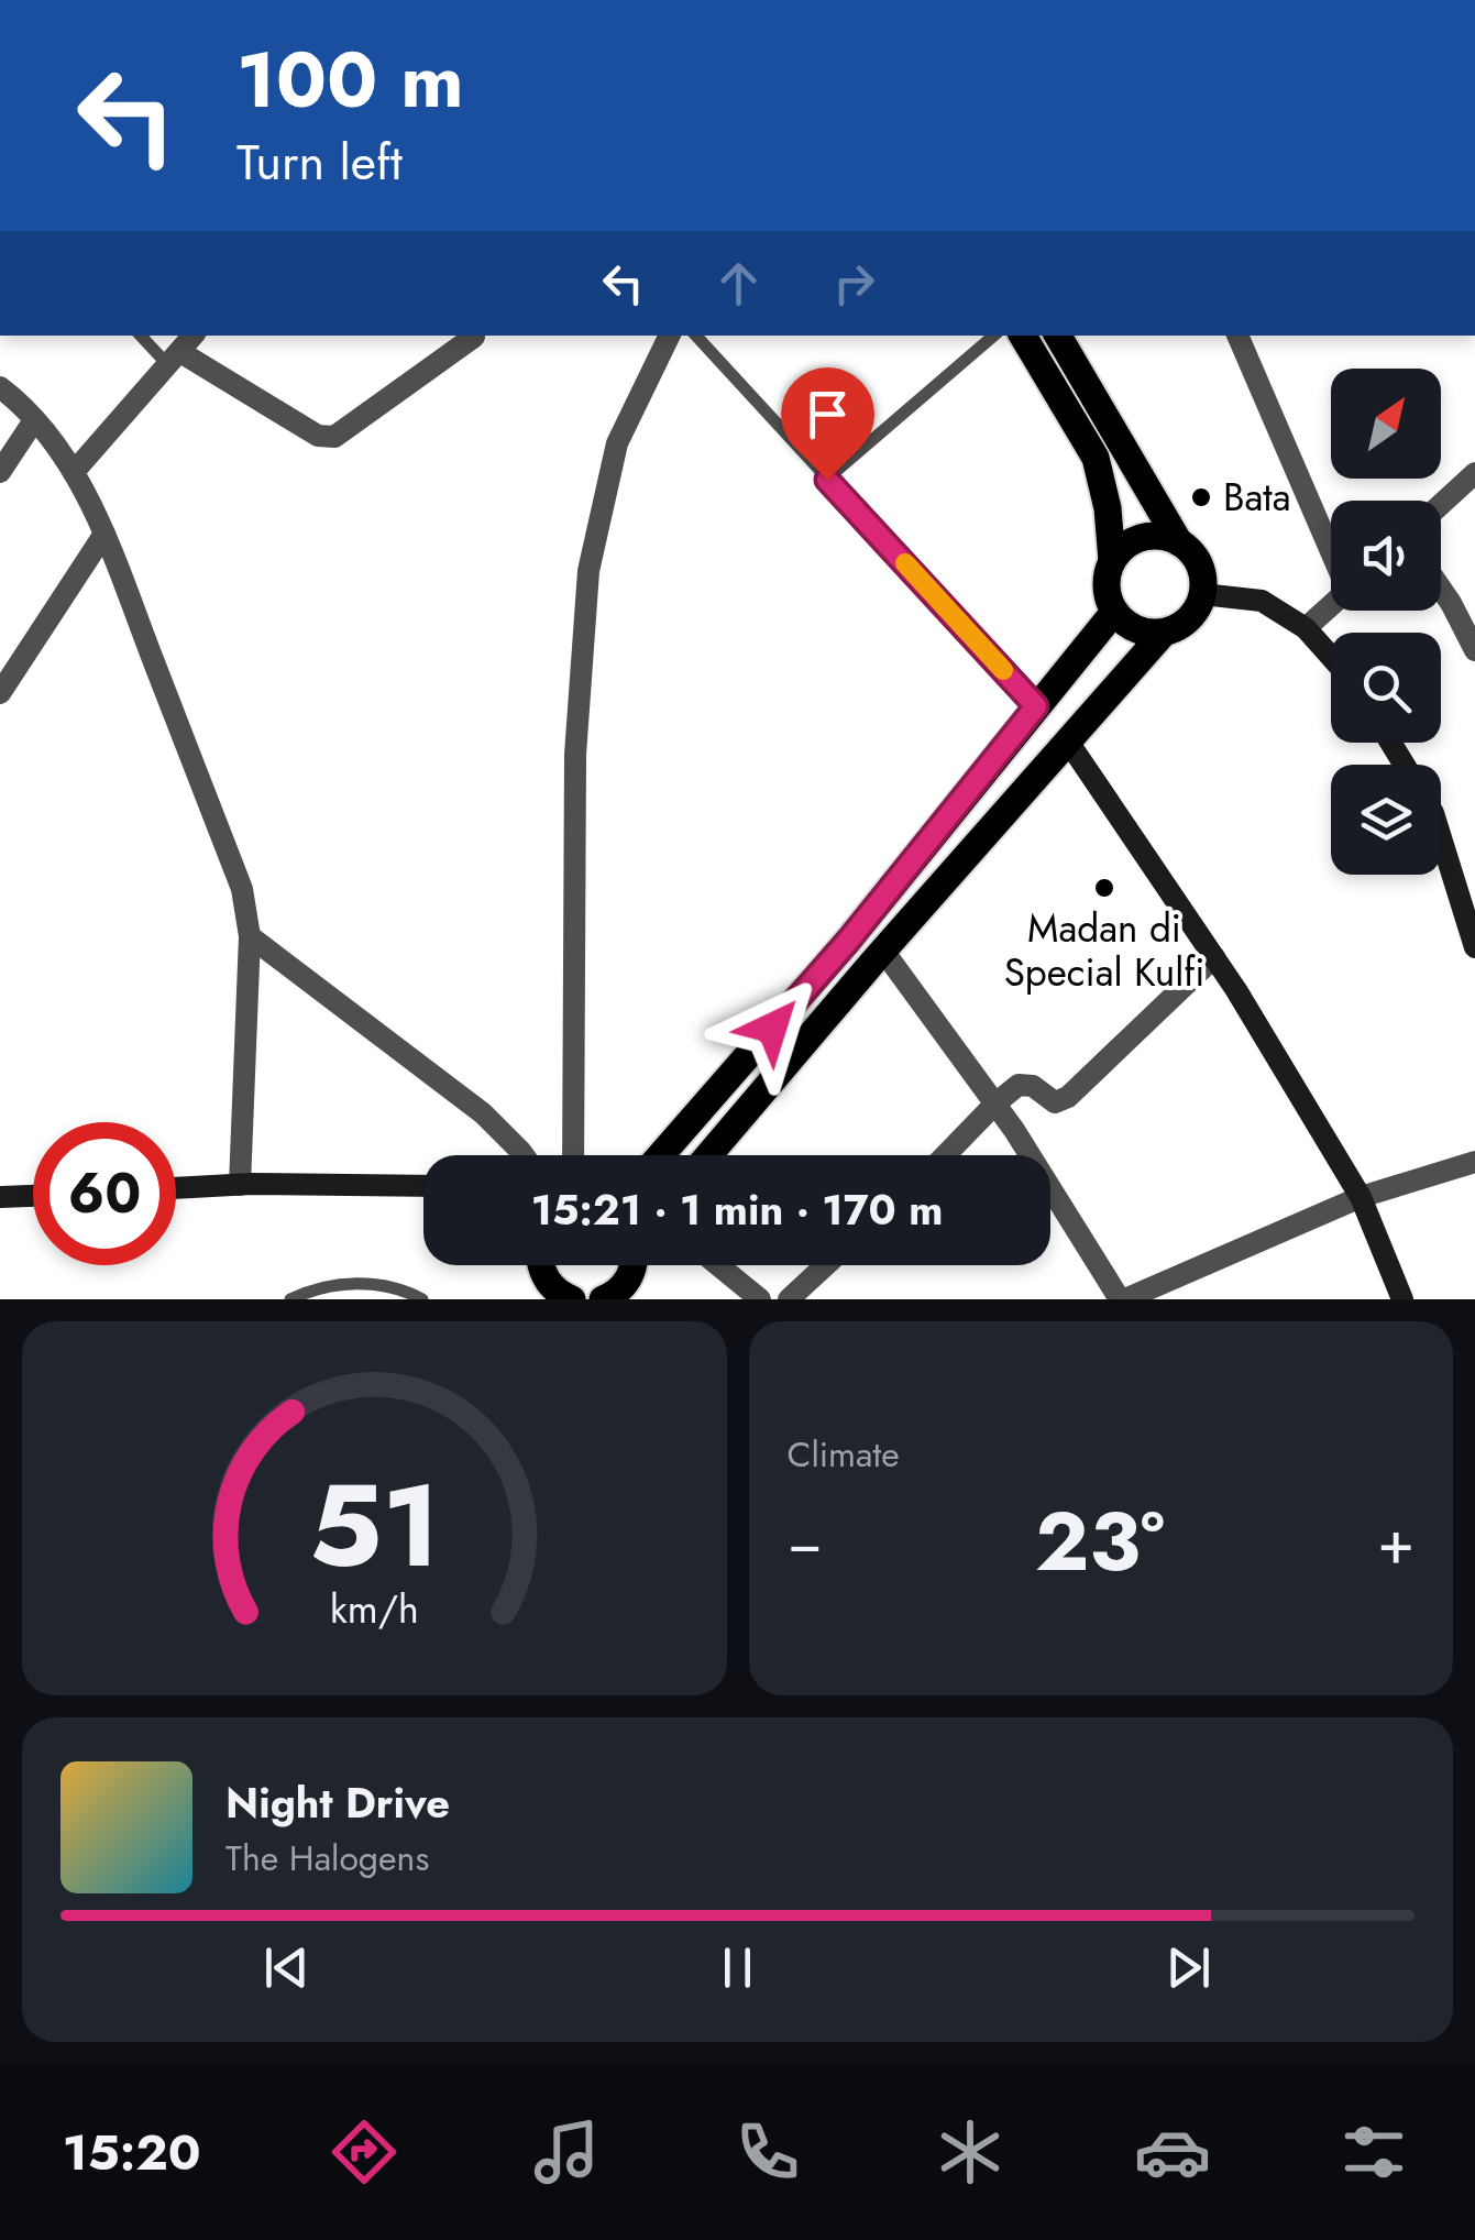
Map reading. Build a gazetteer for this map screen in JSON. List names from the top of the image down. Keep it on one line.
{"places":["Bata","Madan di Special Kulfi"],"north":"top right","page":{"turn":["100 m","Turn left"],"limit":"60","trip":"15:21 · 1 min · 170 m","tile":"Climate","heat":["−","23°","+"],"song":["Night Drive","The Halogens"],"tabs":"15:20","gauge":["51","km/h"]}}
